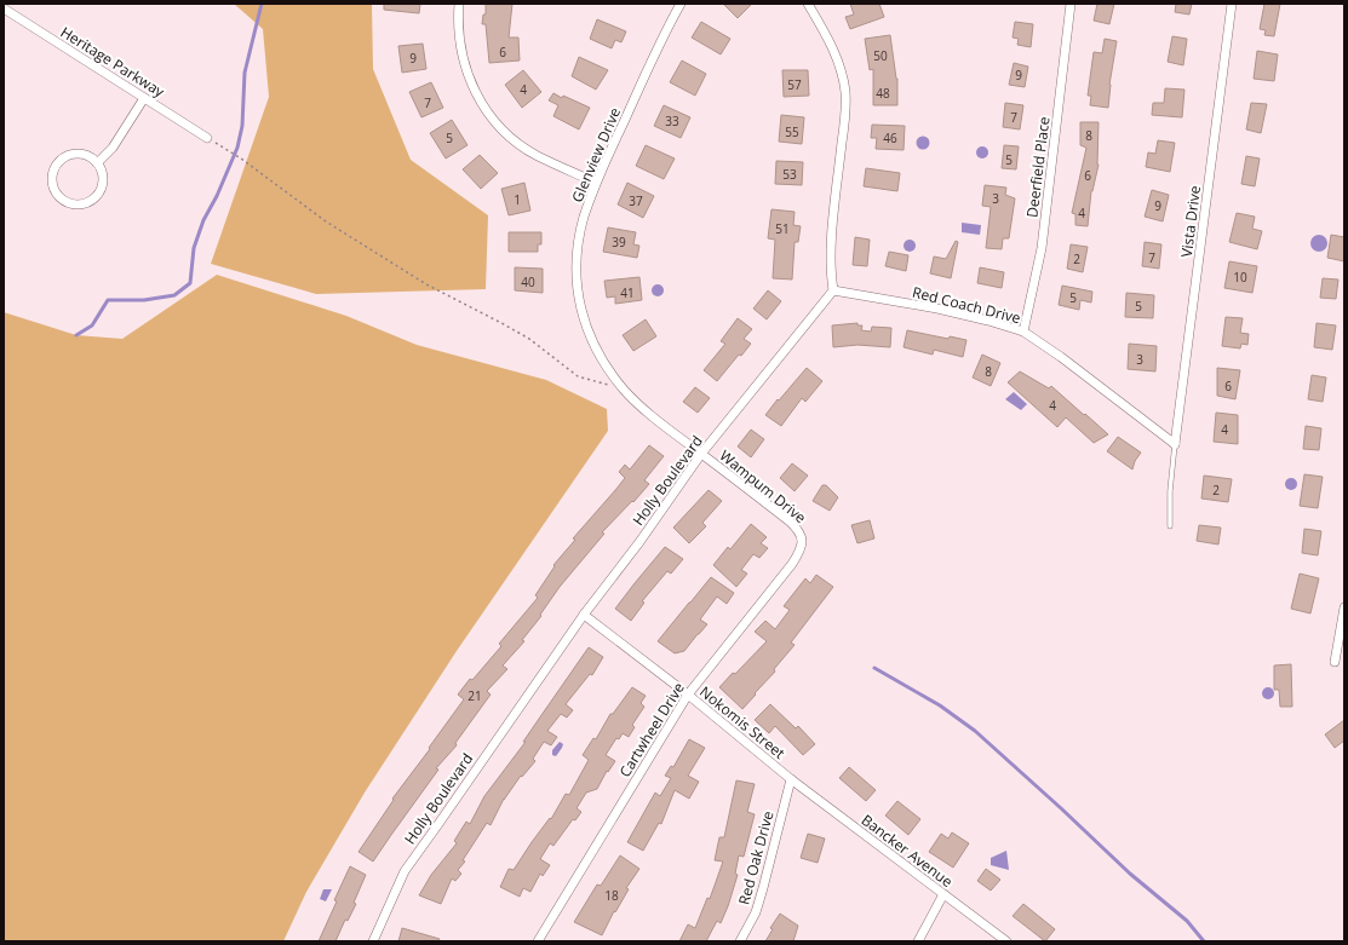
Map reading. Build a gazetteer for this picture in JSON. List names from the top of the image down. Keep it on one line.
{"streets":{"street":["Heritage Parkway","Glenview Drive","Deerfield Place","Vista Drive","Red Coach Drive","Holly Boulevard","Wampum Drive","Nokomis Street","Cartwheel Drive","Bancker Avenue","Red Oak Drive"]},"crossings":[["Glenview Drive","Holly Boulevard"],["Glenview Drive","Wampum Drive"],["Deerfield Place","Red Coach Drive"],["Vista Drive","Red Coach Drive"],["Red Coach Drive","Holly Boulevard"],["Holly Boulevard","Wampum Drive"],["Holly Boulevard","Nokomis Street"],["Wampum Drive","Cartwheel Drive"],["Nokomis Street","Cartwheel Drive"],["Nokomis Street","Bancker Avenue"],["Nokomis Street","Red Oak Drive"],["Bancker Avenue","Red Oak Drive"]],"house_numbers":["6","50","9","9","57","4","48","7","7","33","55","8","5","46","5","53","6","3","1","37","9","4","51","39","7","2","10","40","41","5","5","3","8","6","4","4","2","21","18"]}
